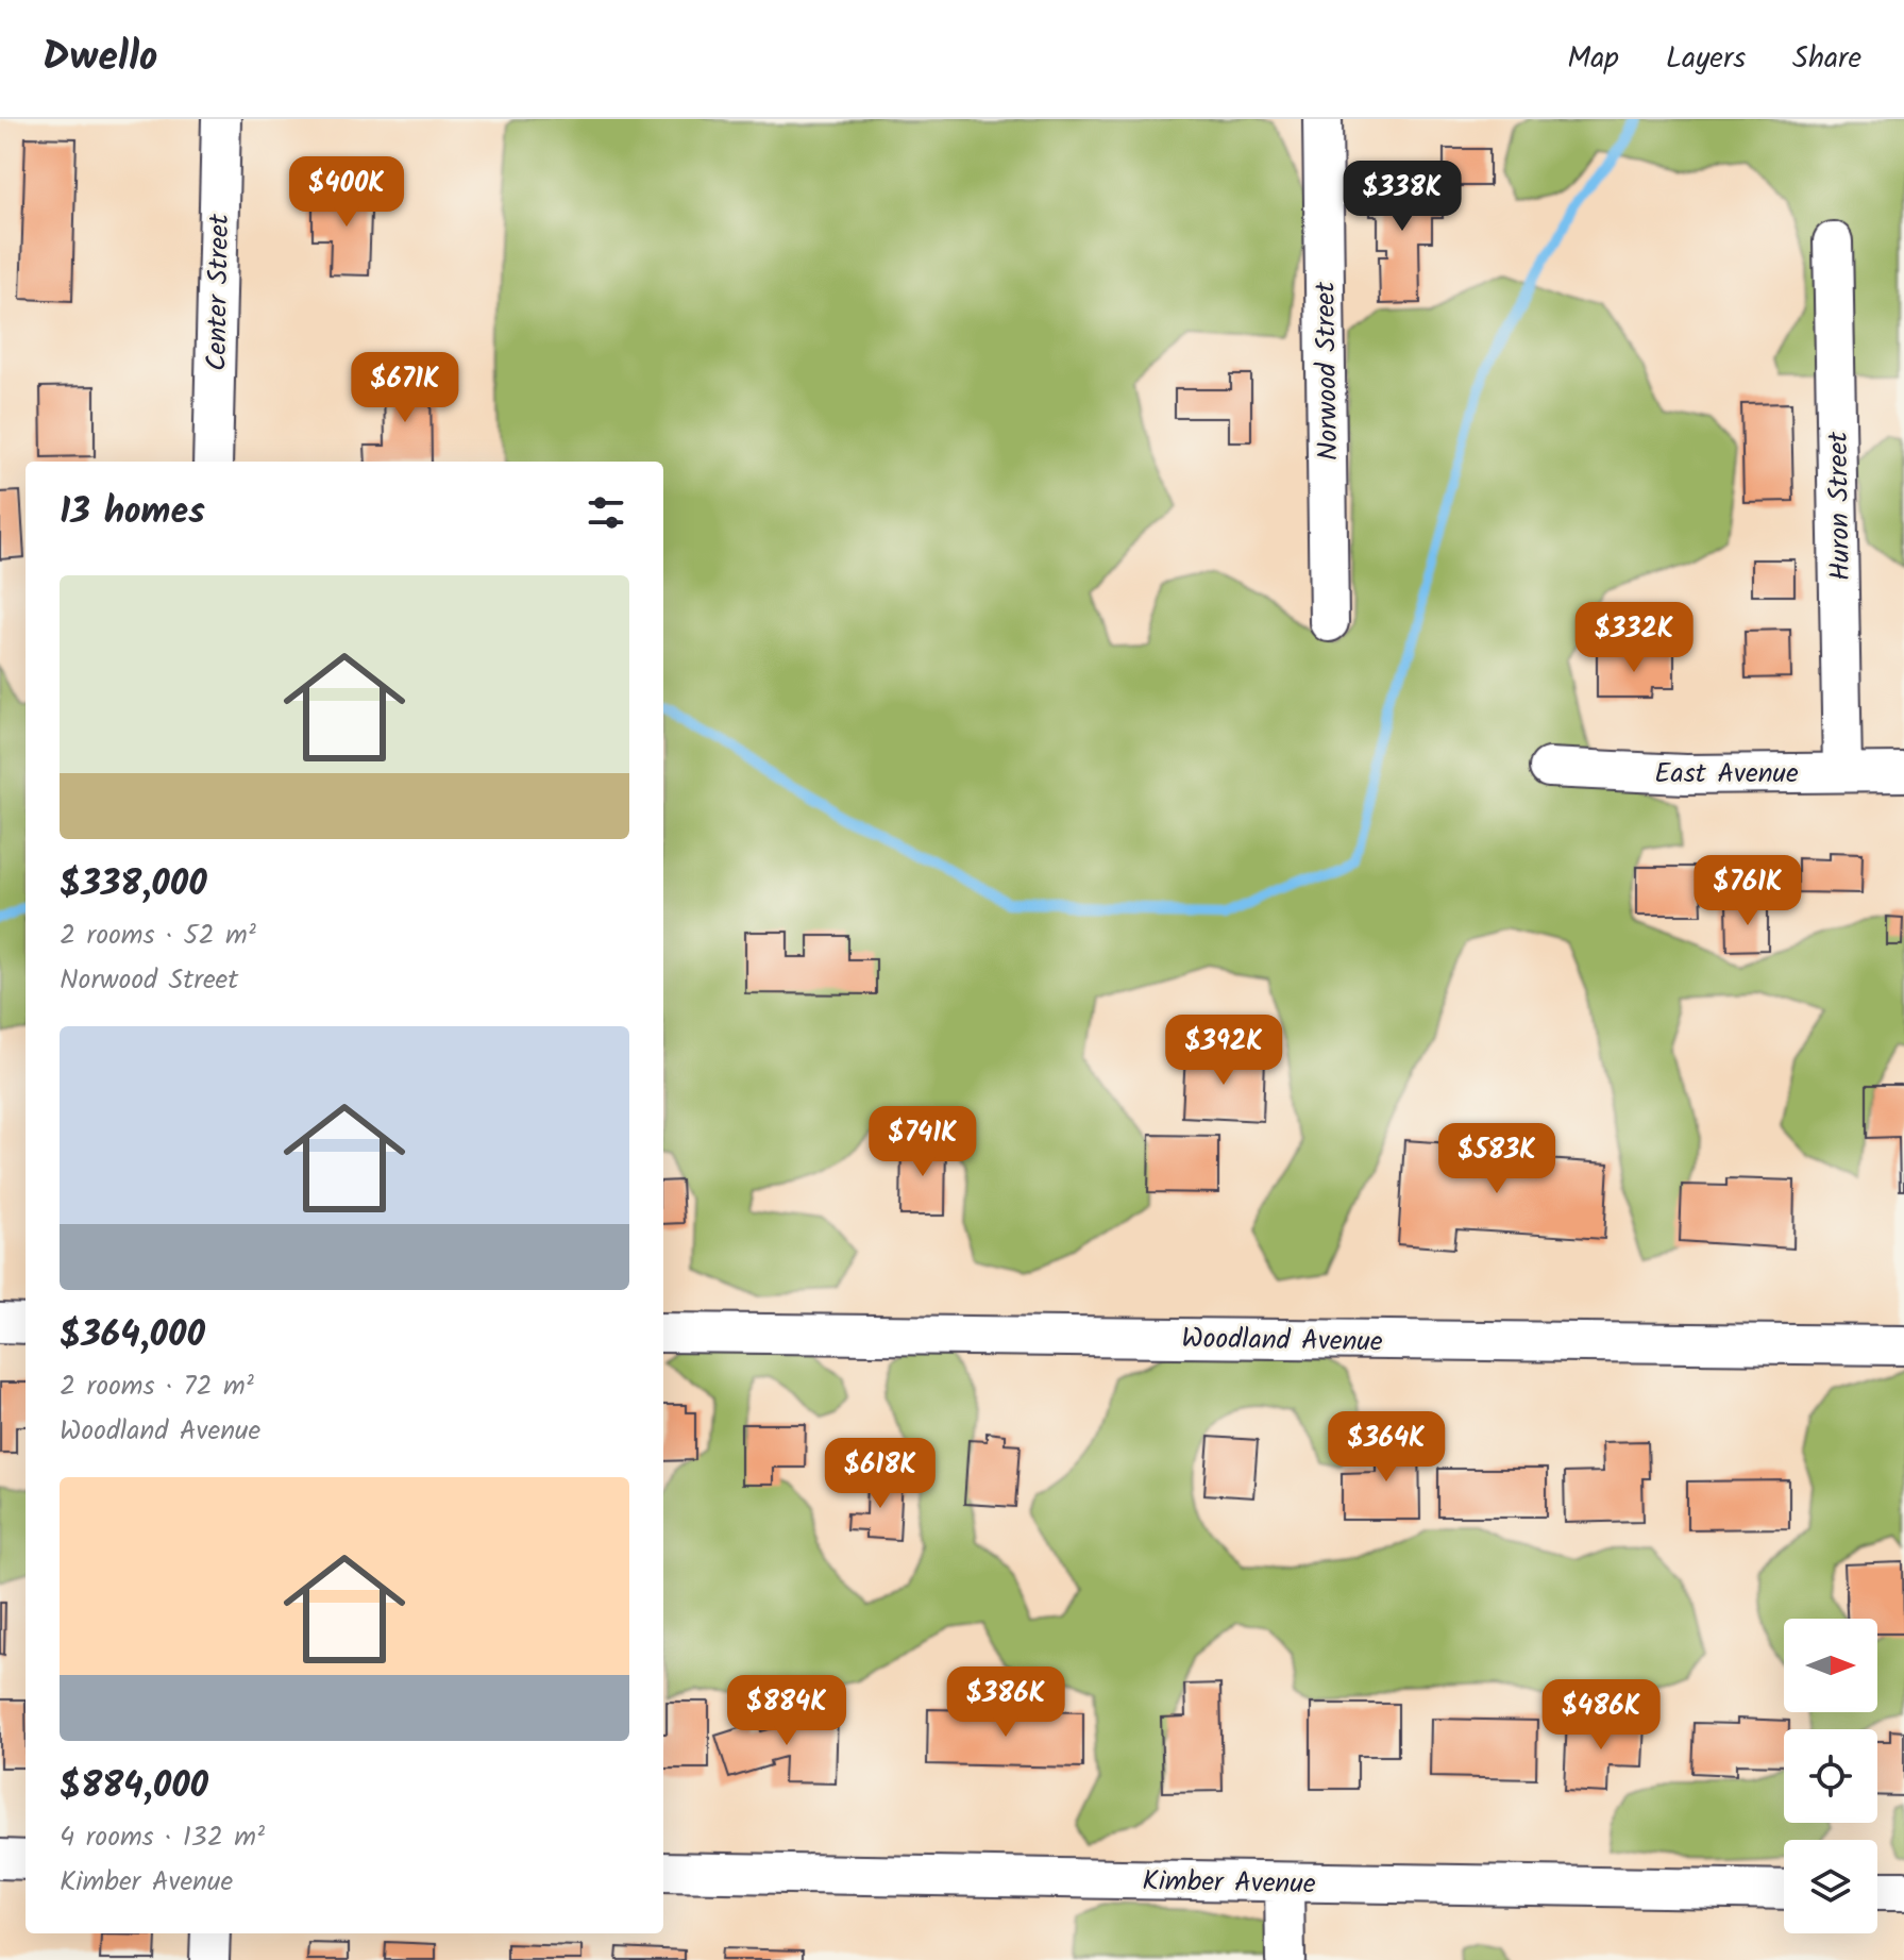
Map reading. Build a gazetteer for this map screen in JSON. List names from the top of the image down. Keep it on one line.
{"streets":{"street":["Center Street","Norwood Street","Huron Street","East Avenue","Woodland Avenue","Kimber Avenue"]},"crossings":[["Huron Street","East Avenue"]],"north":"right","page":{"header":"Dwello","nav":["Map","Layers","Share"],"price":["$400K","$338K","$671K","$332K","$761K","$392K","$741K","$583K","$364K","$618K","$386K","$884K","$486K"],"heading":"13 homes","list":[{"name":"$338,000","note":"2 rooms · 52 m² · Norwood Street"},{"name":"$364,000","note":"2 rooms · 72 m² · Woodland Avenue"},{"name":"$884,000","note":"4 rooms · 132 m² · Kimber Avenue"}]}}
